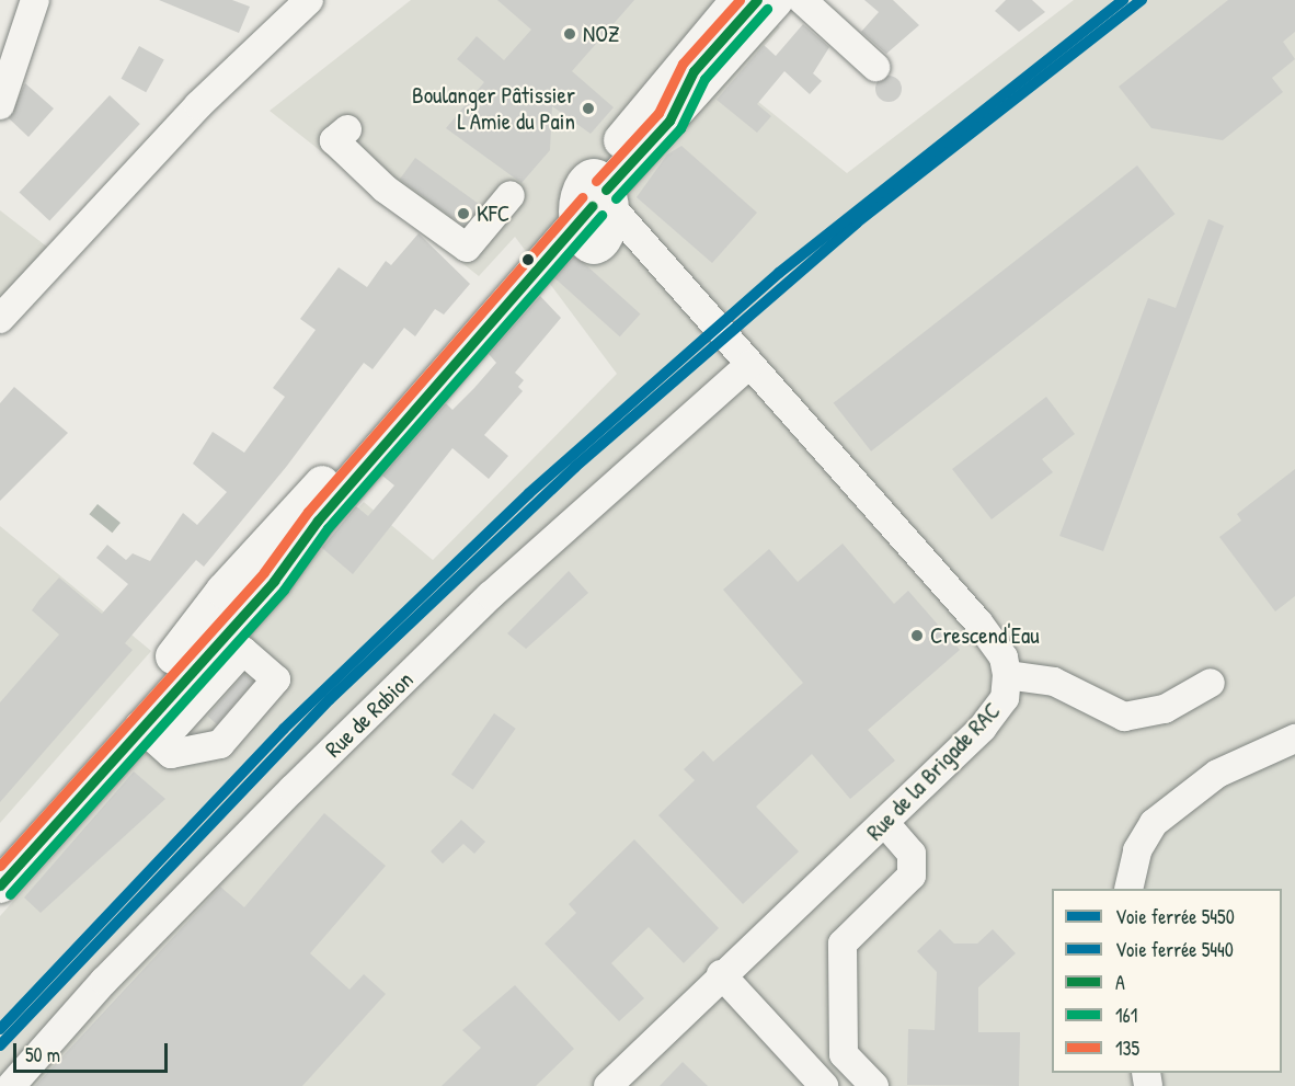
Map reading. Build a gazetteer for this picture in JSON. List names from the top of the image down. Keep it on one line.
{"streets":{"street":["Rue de Rabion","Rue de la Brigade RAC"]},"crossings":[["Rue de Rabion","Rue de la Brigade RAC"]],"places":["NOZ","Boulanger Pâtissier L'Amie du Pain","KFC","Crescend'Eau"],"lines":["rail line 5450","rail line 5440","transit line A","transit line 135","transit line 161"],"legend":["Voie ferrée 5450","Voie ferrée 5440","A","161","135"],"scale_bar":"50 m"}
